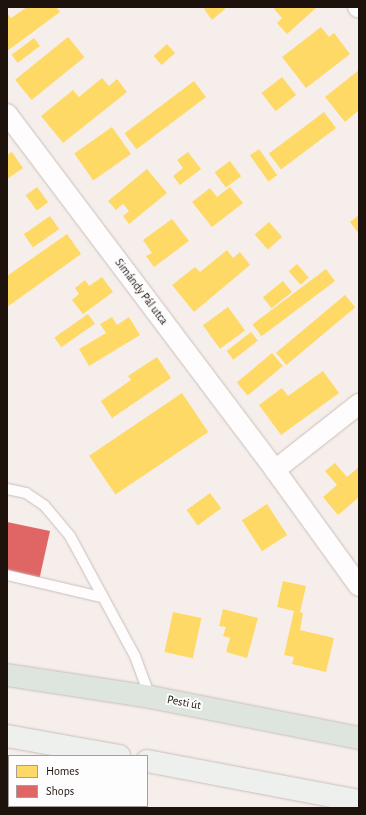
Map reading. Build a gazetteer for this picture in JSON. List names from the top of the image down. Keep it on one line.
{"streets":{"main road":["Pesti út"],"street":["Simándy Pál utca"]},"legend":["Homes","Shops"]}
